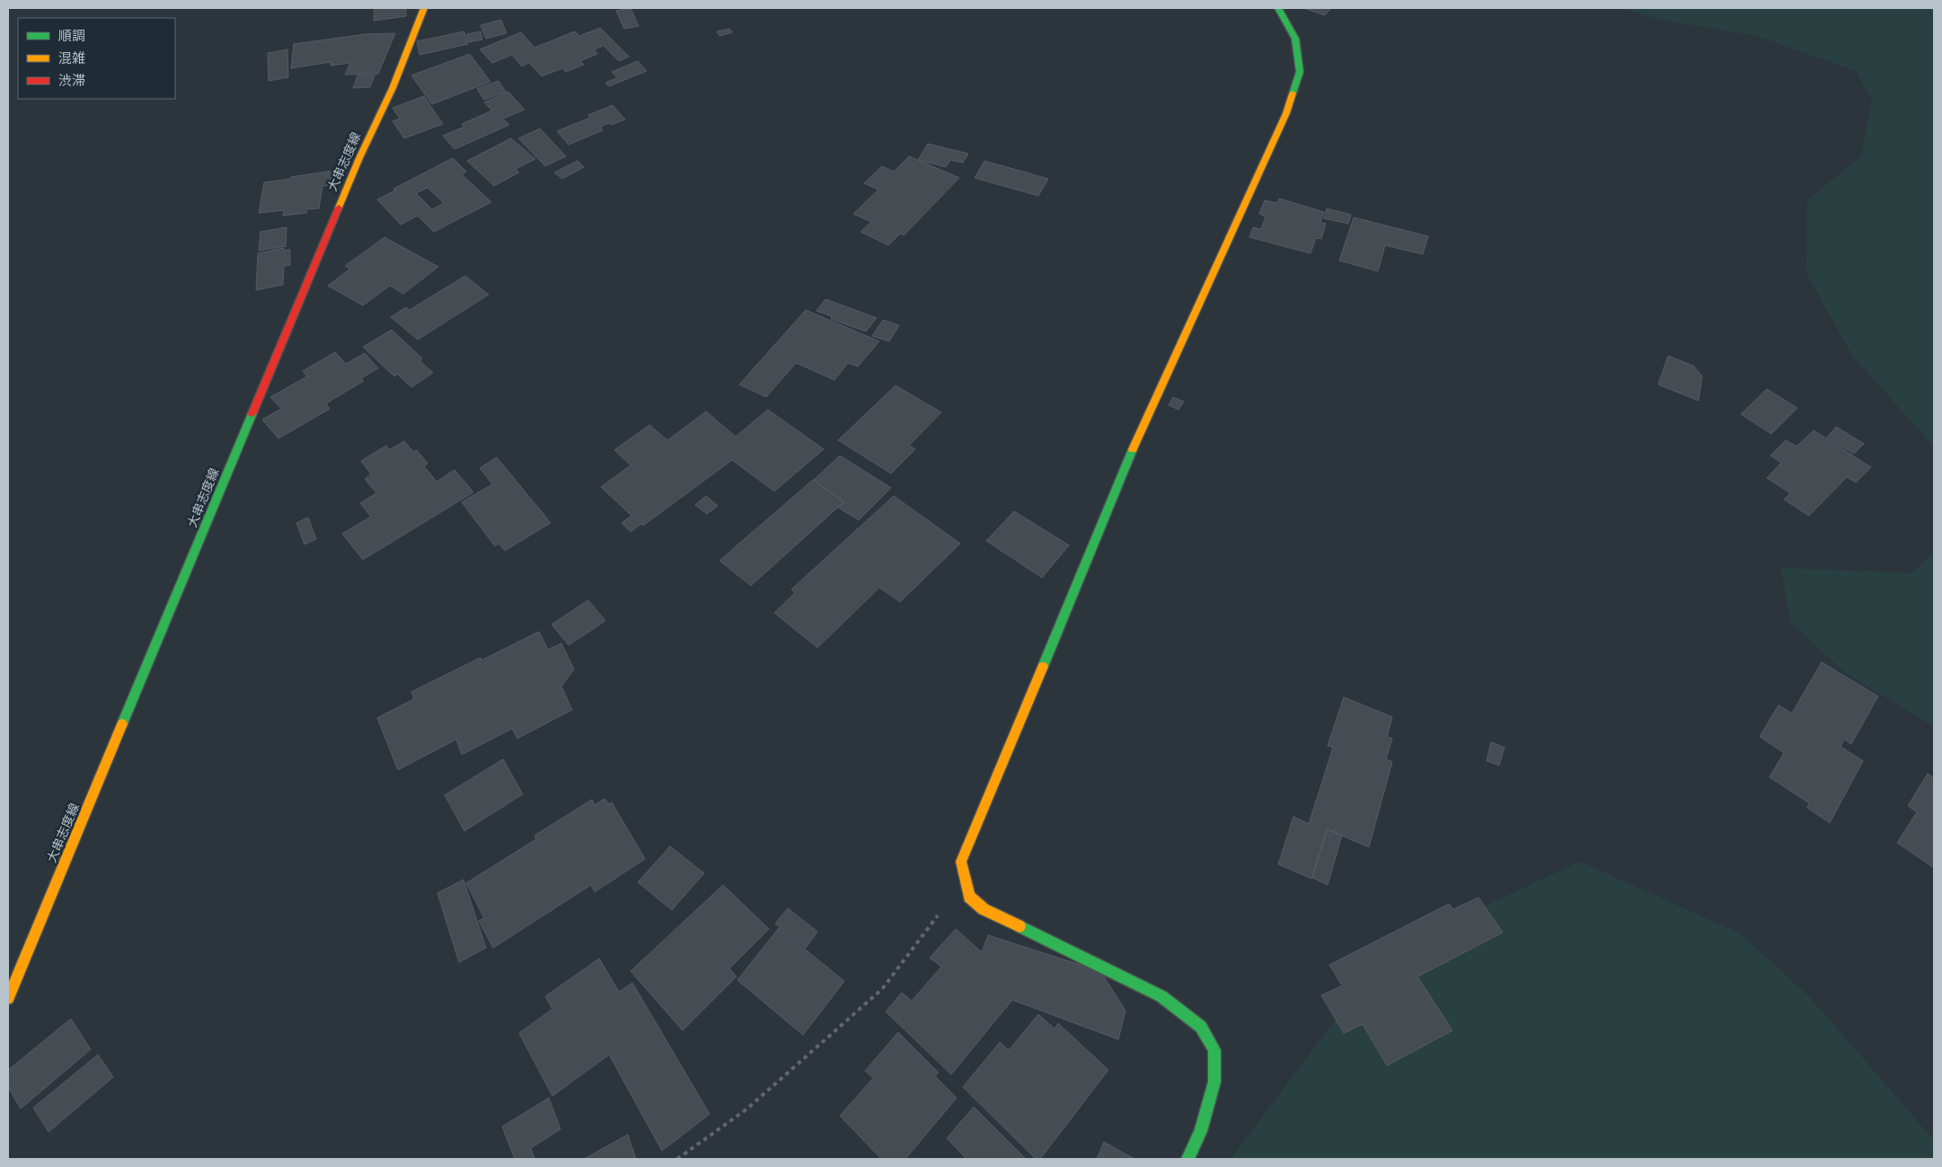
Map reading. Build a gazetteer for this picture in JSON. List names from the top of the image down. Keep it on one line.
{"streets":{"street":["大串志度線"]},"legend":["順調","混雑","渋滞"]}
